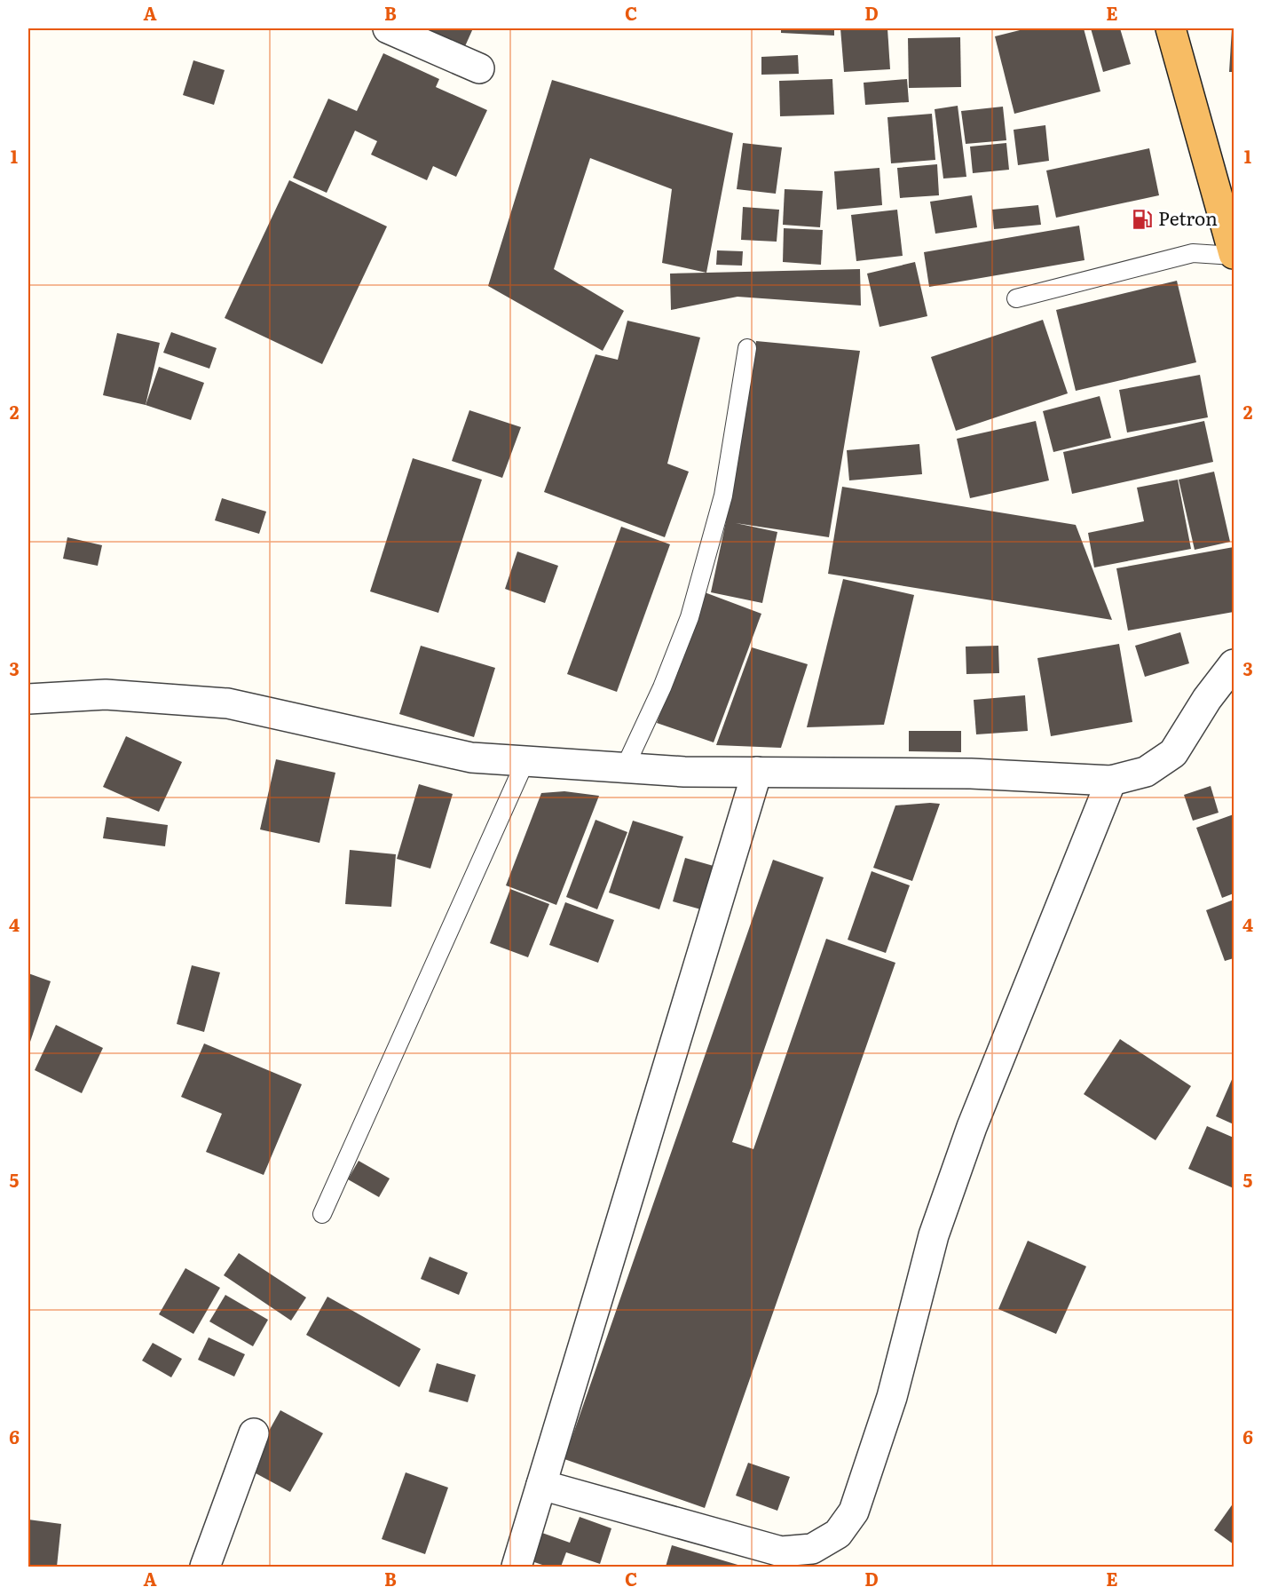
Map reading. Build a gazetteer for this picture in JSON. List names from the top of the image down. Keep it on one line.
{"places":{"fuel station":["Petron"]},"grid":{"columns":["A","B","C","D","E"],"rows":["1","2","3","4","5","6"]}}
